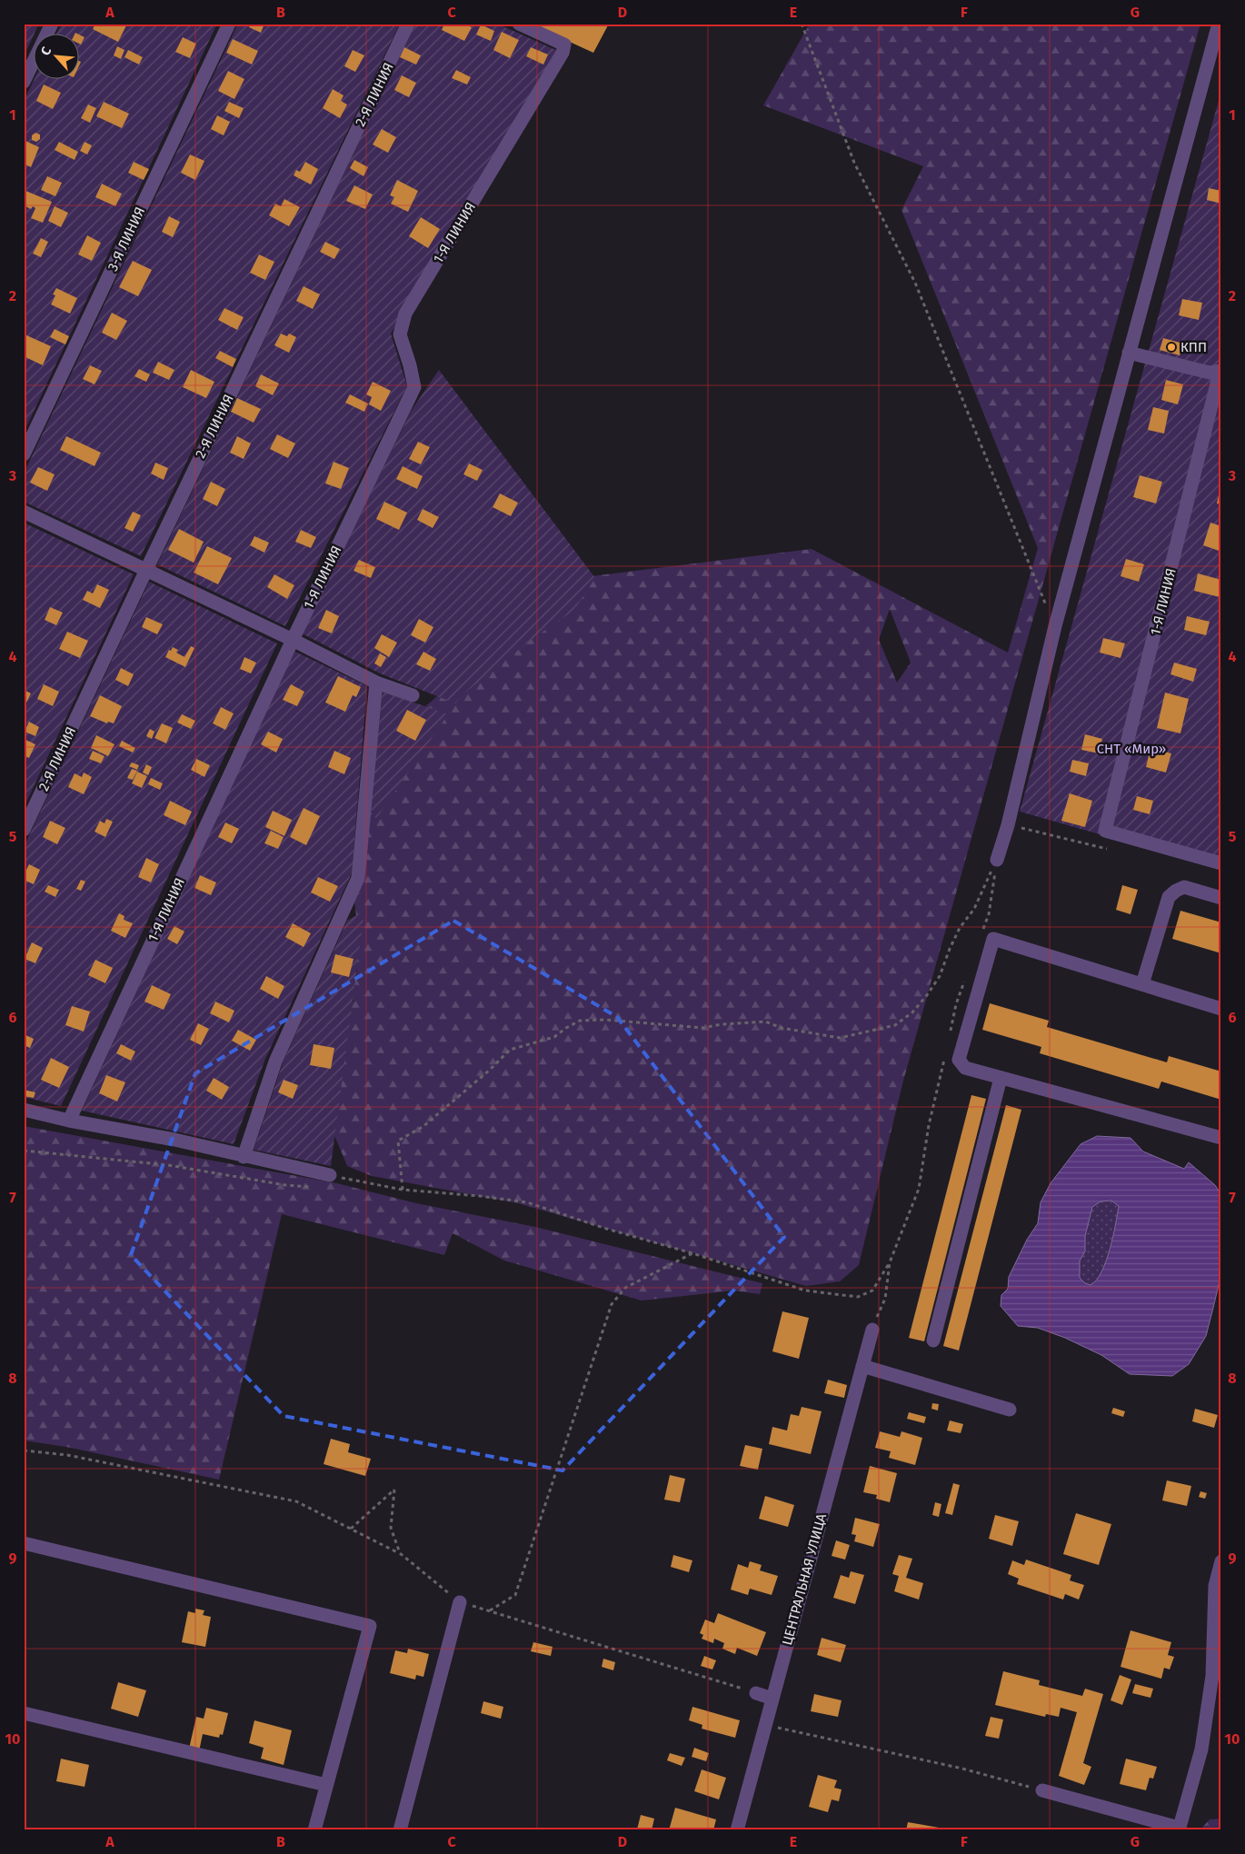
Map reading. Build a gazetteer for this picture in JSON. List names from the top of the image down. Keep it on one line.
{"streets":{"street":["2-Я ЛИНИЯ","1-Я ЛИНИЯ","3-Я ЛИНИЯ","ЦЕНТРАЛЬНАЯ УЛИЦА"]},"parks":["СНТ «Мир»"],"places":["КПП"],"north":"top left","grid":{"columns":["A","B","C","D","E","F","G"],"rows":["1","2","3","4","5","6","7","8","9","10"]}}
